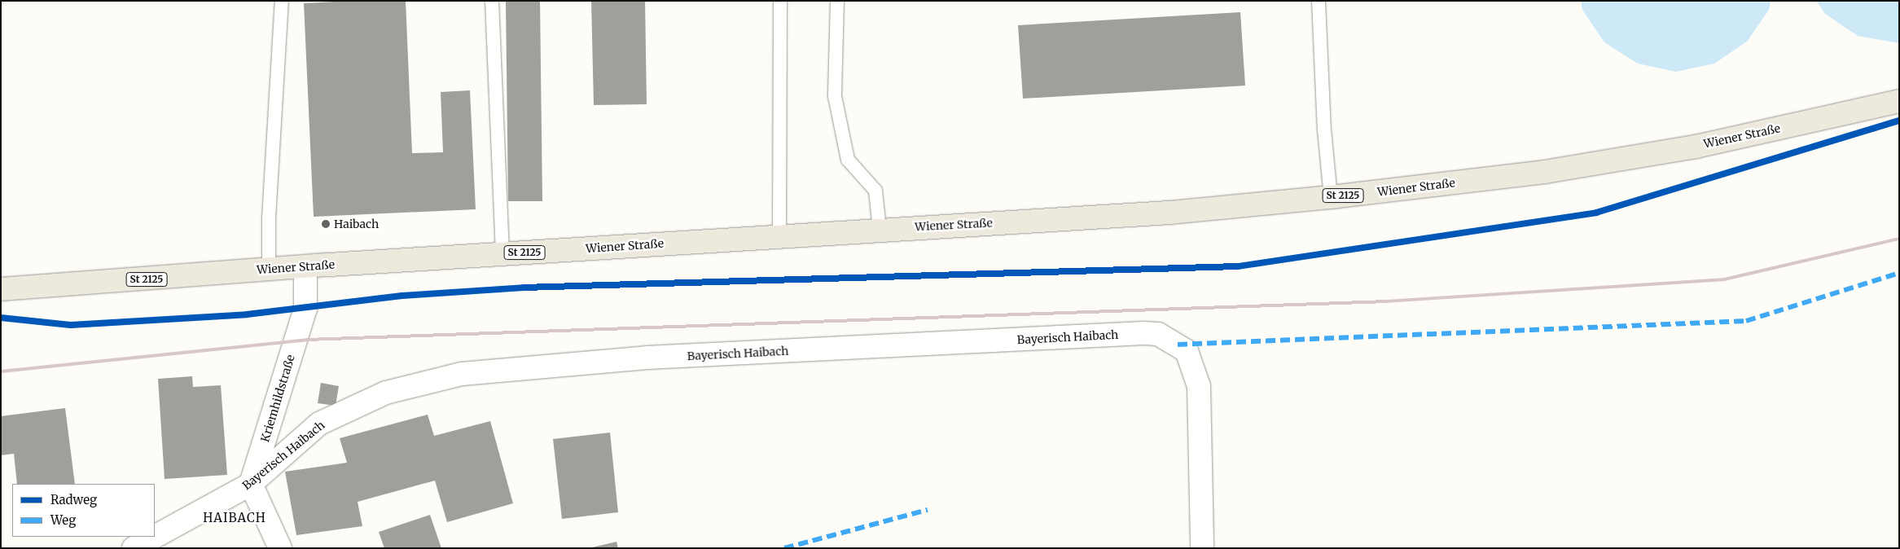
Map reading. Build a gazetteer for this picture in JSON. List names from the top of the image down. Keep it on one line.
{"streets":{"main road":["Wiener Straße","St 2125"],"street":["Bayerisch Haibach","Kriemhildstraße"]},"crossings":[["Wiener Straße","Kriemhildstraße"],["Bayerisch Haibach","Kriemhildstraße"]],"districts":["HAIBACH"],"places":["Haibach"],"legend":["Radweg","Weg"]}
